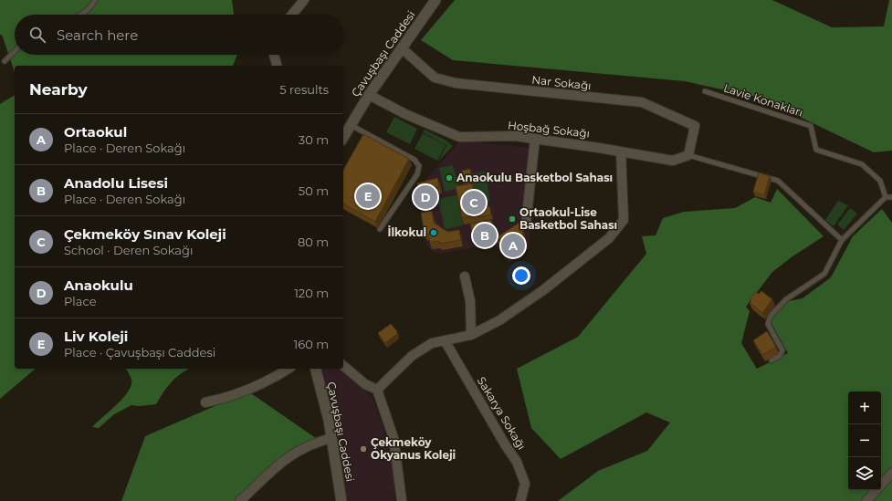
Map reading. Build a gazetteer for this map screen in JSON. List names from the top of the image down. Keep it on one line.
{"streets":{"main road":["Çavuşbaşı Caddesi"],"street":["Nar Sokağı","Hoşbağ Sokağı","Sakarya Sokağı"],"lane":["Lavie Konakları"]},"crossings":[["Çavuşbaşı Caddesi","Nar Sokağı"],["Çavuşbaşı Caddesi","Hoşbağ Sokağı"],["Nar Sokağı","Hoşbağ Sokağı"]],"places":["Anaokulu Basketbol Sahası","Ortaokul-Lise Basketbol Sahası","İlkokul","Çekmeköy Okyanus Koleji"],"page":{"search":"Search here","heading":["Nearby","5 results"],"list":[{"mark":"A","name":"Ortaokul","note":"Place · Deren Sokağı","value":"30 m"},{"mark":"B","name":"Anadolu Lisesi","note":"Place · Deren Sokağı","value":"50 m"},{"mark":"C","name":"Çekmeköy Sınav Koleji","note":"School · Deren Sokağı","value":"80 m"},{"mark":"D","name":"Anaokulu","note":"Place","value":"120 m"},{"mark":"E","name":"Liv Koleji","note":"Place · Çavuşbaşı Caddesi","value":"160 m"}],"pins":["E","D","C","B","A"],"map_buttons":["+","−"]}}
